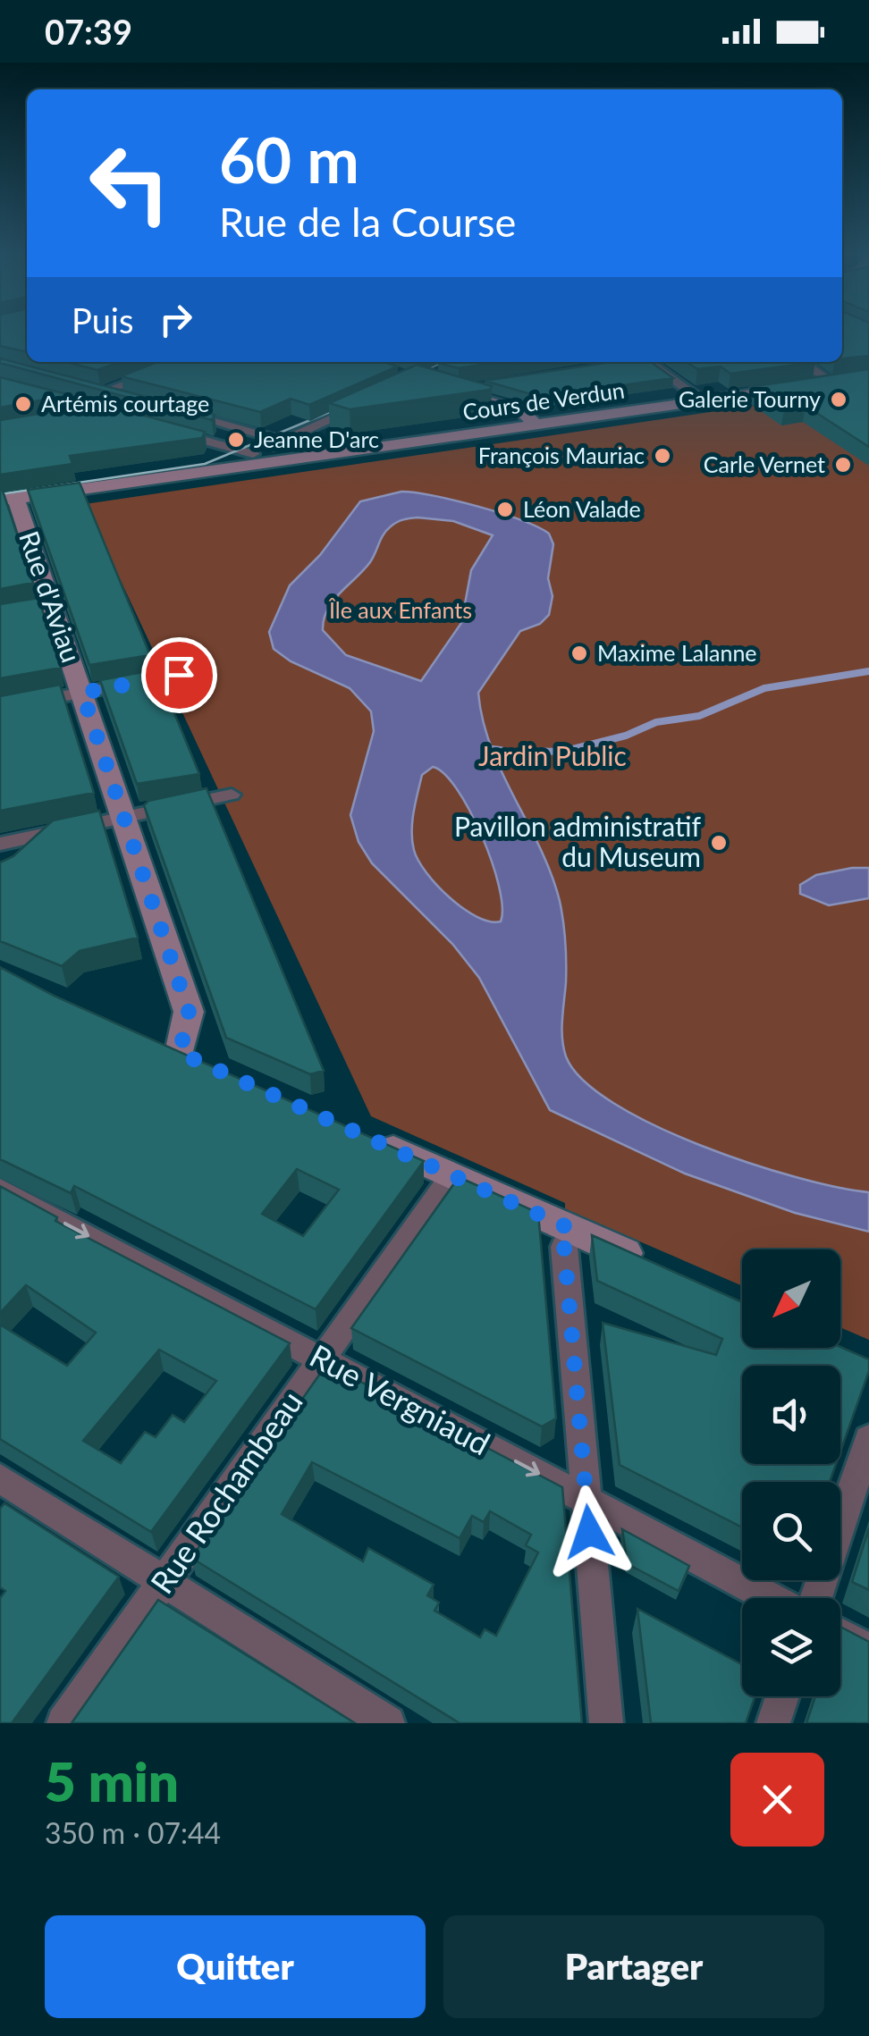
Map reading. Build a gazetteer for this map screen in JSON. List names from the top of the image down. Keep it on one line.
{"streets":{"main road":["Cours de Verdun","Rue d'Aviau"],"street":["Rue Vergniaud","Rue Rochambeau"]},"crossings":[["Cours de Verdun","Rue d'Aviau"],["Rue Vergniaud","Rue Rochambeau"]],"one_way":["Rue Vergniaud"],"parks":["Île aux Enfants","Jardin Public"],"places":["Galerie Tourny","Artémis courtage","Jeanne D'arc","François Mauriac","Carle Vernet","Léon Valade","Maxime Lalanne","Pavillon administratif du Museum"],"north":"bottom left","page":{"status":"07:39","turn":["60 m","Rue de la Course"],"then":"Puis","heading":["5 min","350 m · 07:44"],"buttons":["Quitter","Partager"]}}
